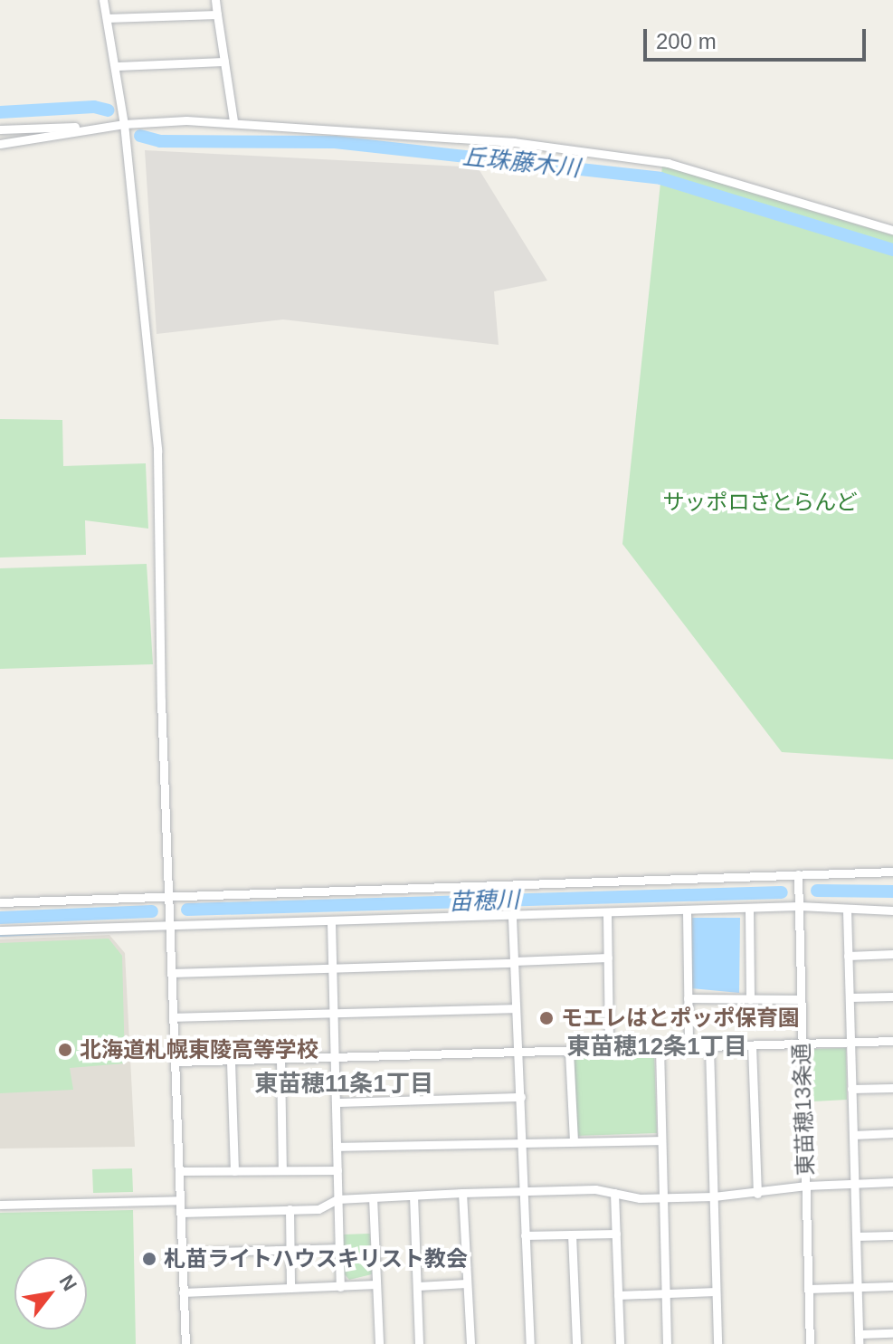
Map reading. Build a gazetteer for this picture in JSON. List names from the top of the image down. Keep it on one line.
{"streets":{"street":["東苗穂13条通"]},"districts":["東苗穂12条1丁目","東苗穂11条1丁目"],"water":["丘珠藤木川","苗穂川"],"parks":["サッポロさとらんど"],"places":["モエレはとポッポ保育園","北海道札幌東陵高等学校","札苗ライトハウスキリスト教会"],"scale_bar":"200 m","north":"top right"}
